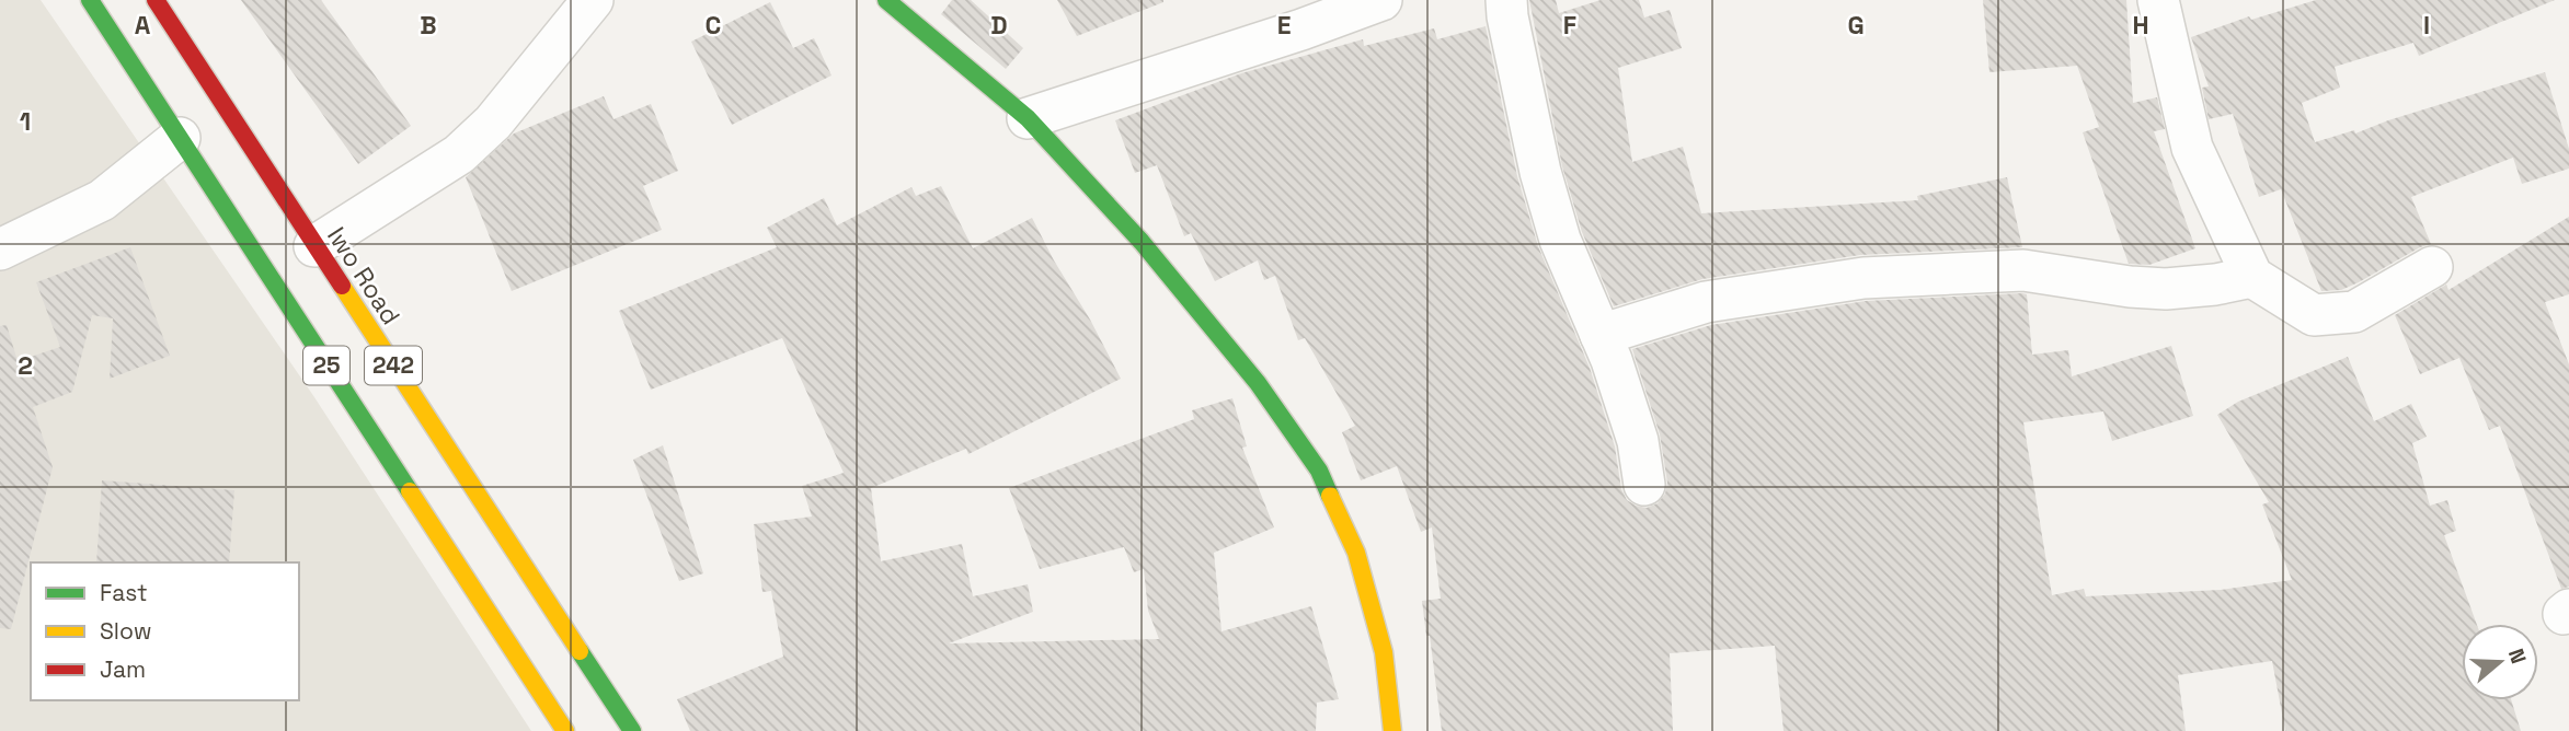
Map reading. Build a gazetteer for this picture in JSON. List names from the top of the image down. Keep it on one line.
{"streets":{"main road":["Iwo Road","25","242"]},"legend":["Fast","Slow","Jam"],"north":"right","grid":{"columns":["A","B","C","D","E","F","G","H","I"],"rows":["1","2"]}}
